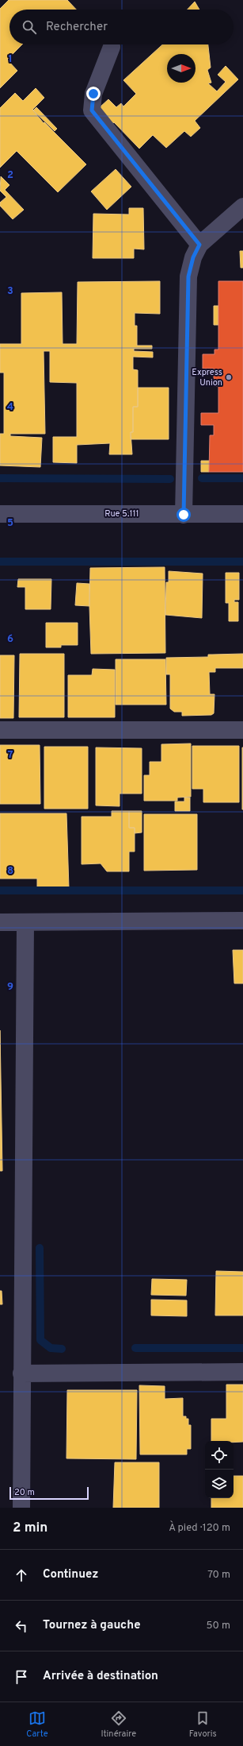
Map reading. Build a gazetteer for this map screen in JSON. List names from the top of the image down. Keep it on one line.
{"streets":{"street":["Rue 5.111"]},"places":["Express Union"],"scale_bar":"20 m","north":"right","page":{"search":"Rechercher","scale":"20 m","heading":["2 min","À pied · 120 m"],"list":[["Continuez","70 m"],["Tournez à gauche","50 m"],"Arrivée à destination"],"nav":["Carte","Itinéraire","Favoris"]},"grid":{"rows":["1","2","3","4","5","6","7","8","9"]}}
